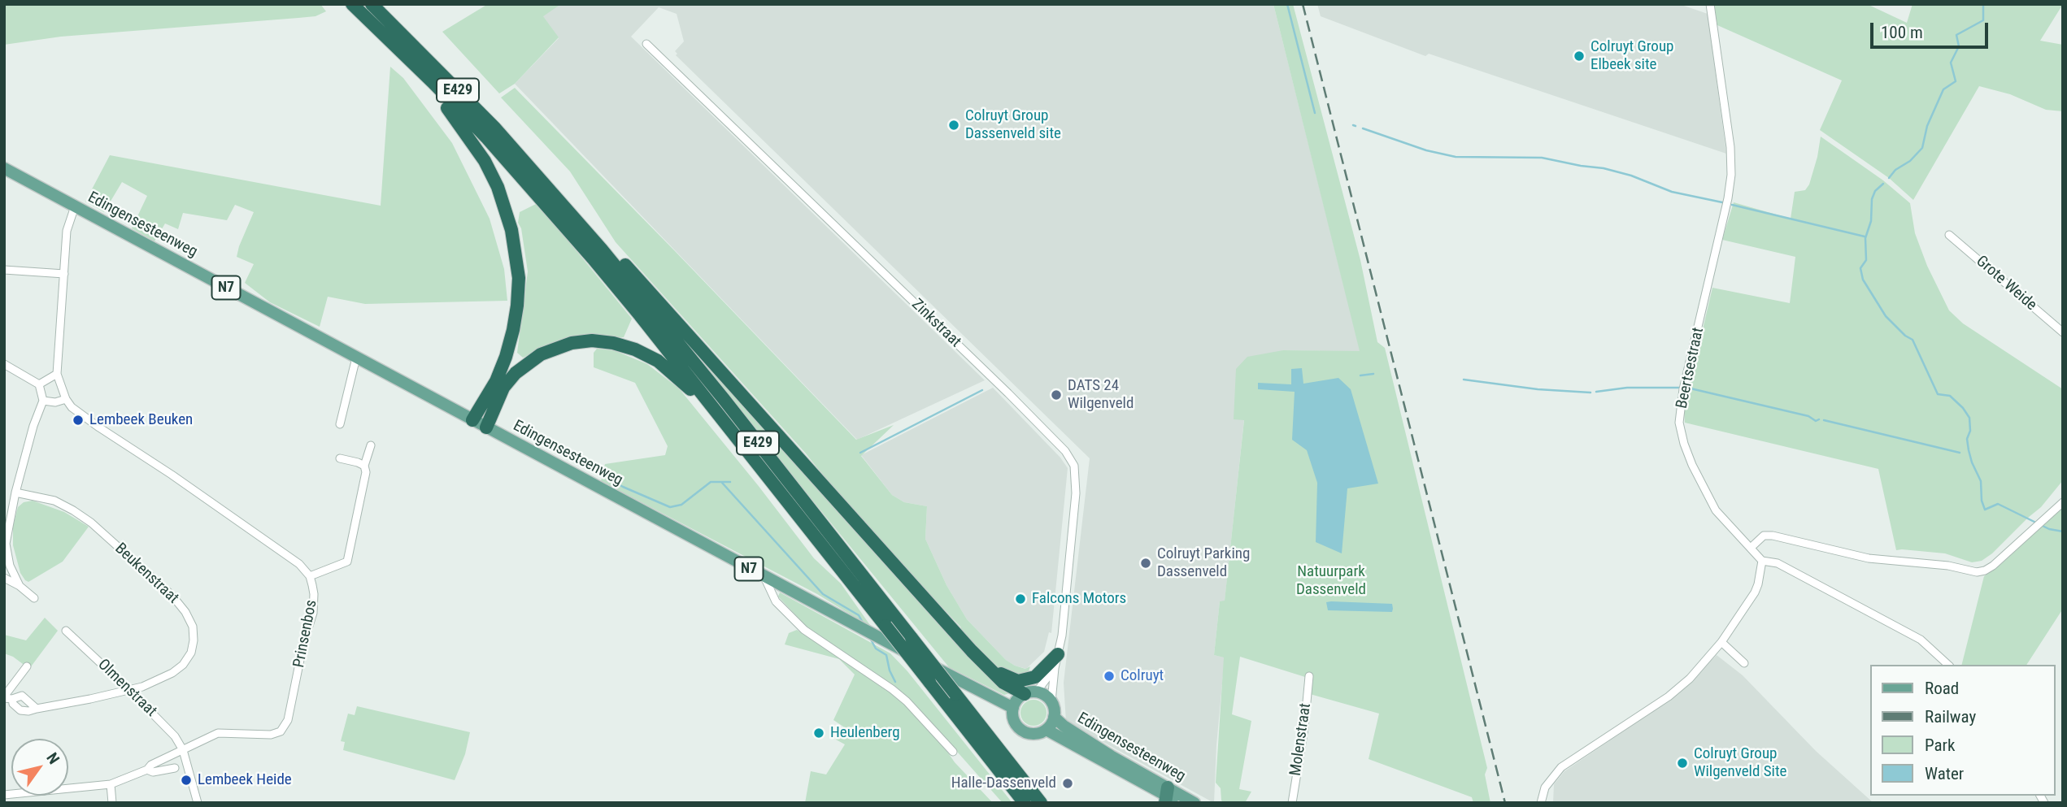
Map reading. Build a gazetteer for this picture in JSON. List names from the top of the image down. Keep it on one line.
{"streets":{"highway":["E429"],"main road":["Edingensesteenweg","N7"],"street":["Grote Weide","Zinkstraat","Beertsestraat","Beukenstraat","Prinsenbos","Olmenstraat","Molenstraat"]},"crossings":[["Edingensesteenweg","Zinkstraat"],["Edingensesteenweg","Prinsenbos"],["Beukenstraat","Olmenstraat"],["Prinsenbos","Olmenstraat"]],"parks":["Natuurpark Dassenveld"],"places":["Colruyt Group Elbeek site","Colruyt Group Dassenveld site","DATS 24 Wilgenveld","Lembeek Beuken","Colruyt Parking Dassenveld","Falcons Motors","Colruyt","Heulenberg","Colruyt Group Wilgenveld Site","Lembeek Heide","Halle-Dassenveld"],"legend":["Road","Railway","Park","Water"],"scale_bar":"100 m","north":"top right"}
